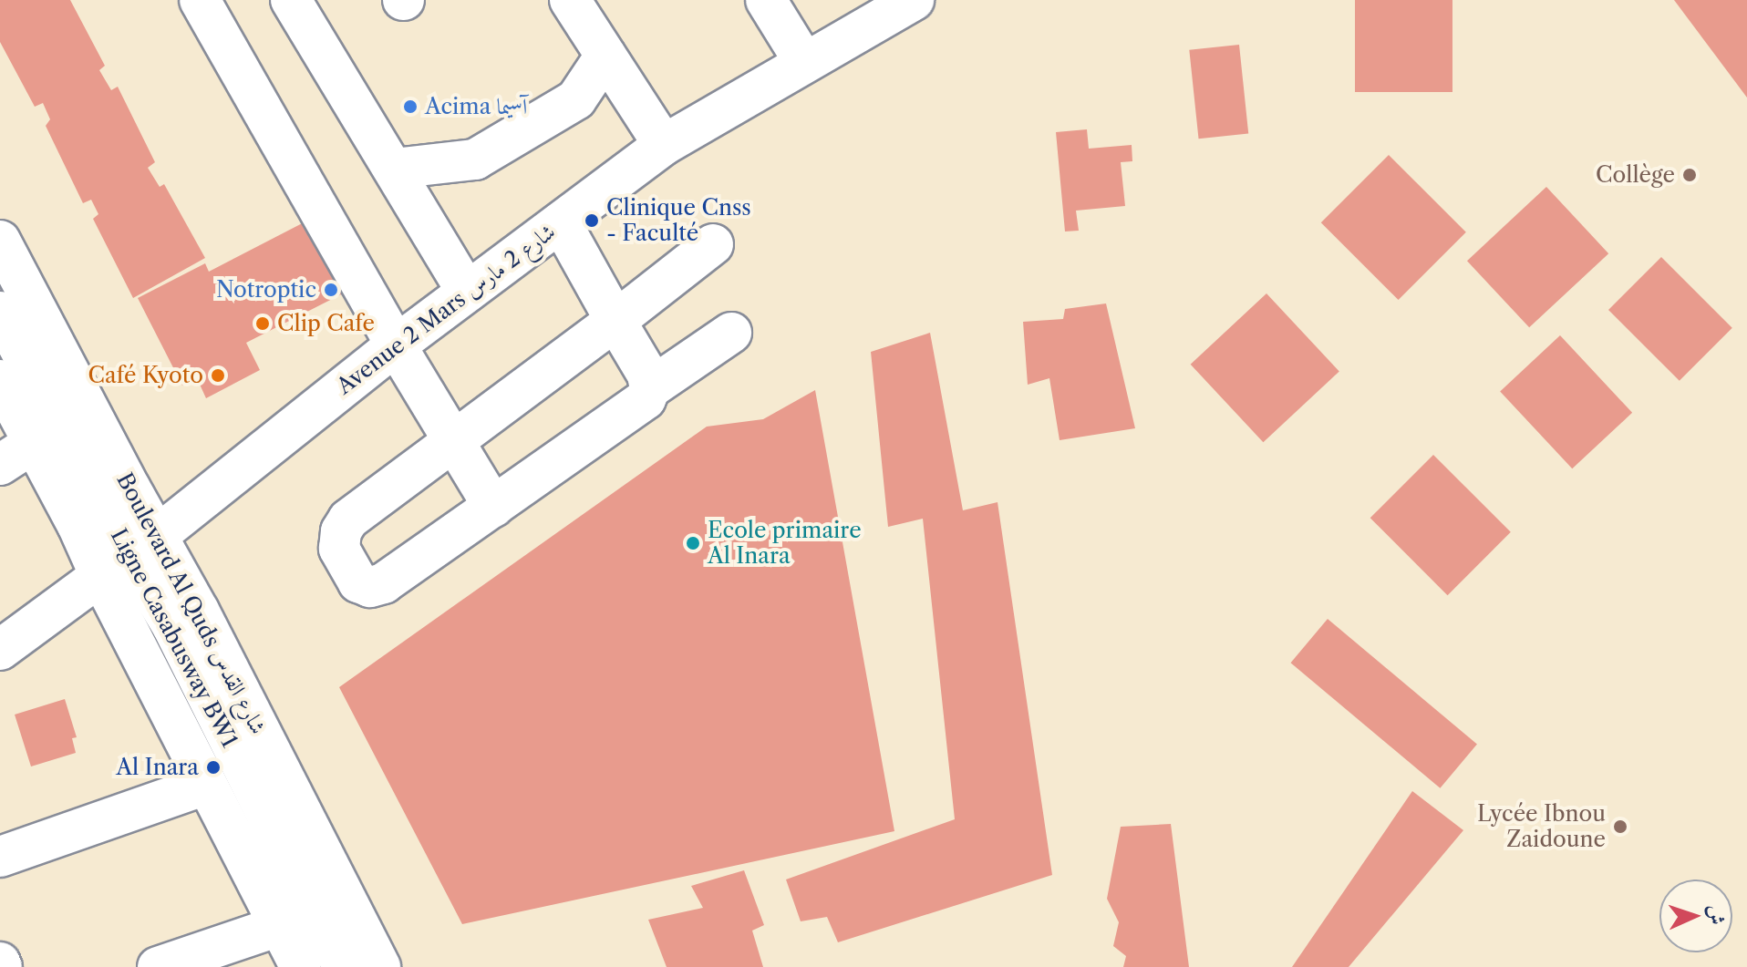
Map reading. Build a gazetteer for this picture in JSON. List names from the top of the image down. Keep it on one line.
{"streets":{"main road":["Avenue 2 Mars شارع 2 مارس","Boulevard Al Quds شارع القدس","Ligne Casabusway BW1"]},"crossings":[["Avenue 2 Mars شارع 2 مارس","Boulevard Al Quds شارع القدس"],["Avenue 2 Mars شارع 2 مارس","Ligne Casabusway BW1"],["Boulevard Al Quds شارع القدس","Ligne Casabusway BW1"]],"places":["Acima آسيما","Collège","Clinique Cnss - Faculté","Notroptic","Clip Cafe","Café Kyoto","Ecole primaire Al Inara","Al Inara","Lycée Ibnou Zaidoune"],"north":"right"}
